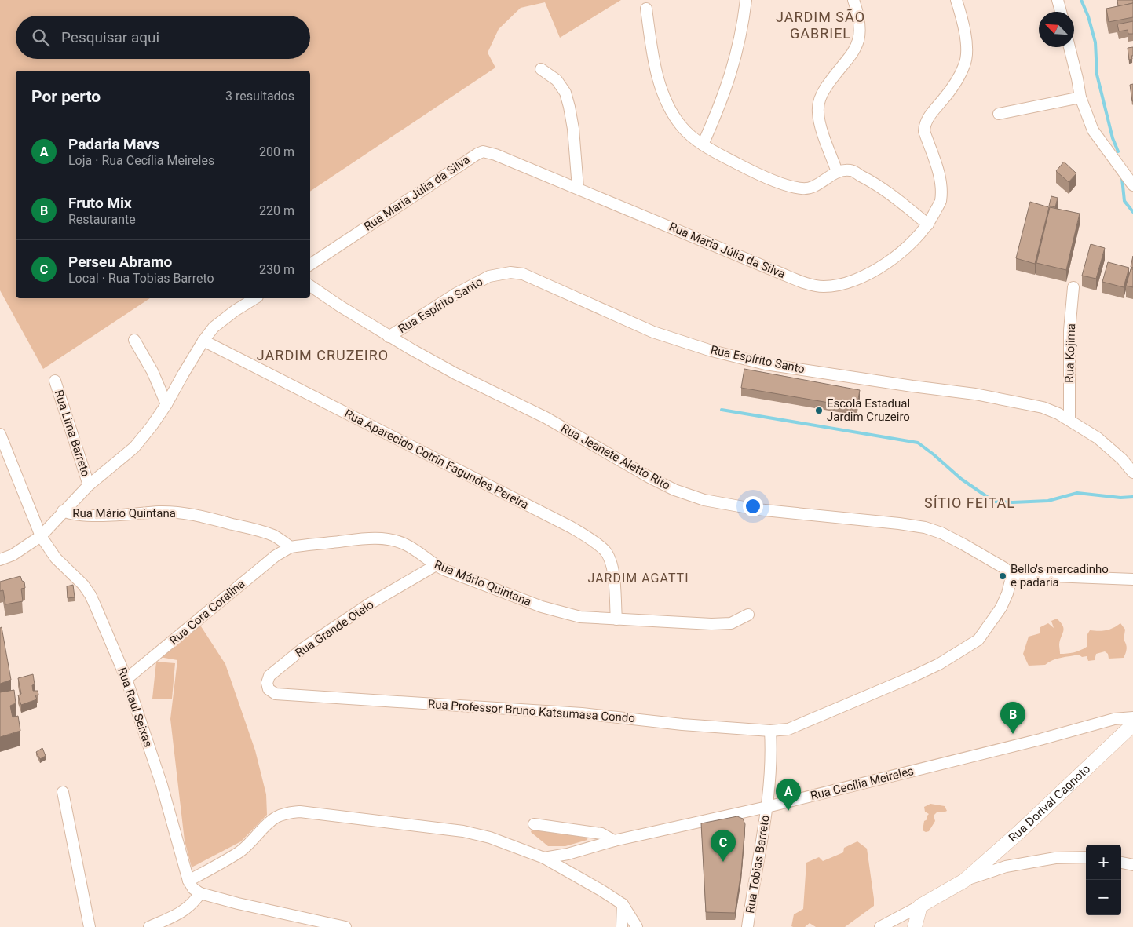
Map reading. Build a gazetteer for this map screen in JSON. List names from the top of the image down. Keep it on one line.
{"streets":{"street":["Rua Maria Júlia da Silva","Rua Espírito Santo","Rua Kojima","Rua Lima Barreto","Rua Jeanete Aletto Rito","Rua Aparecido Cotrin Fagundes Pereira","Rua Mário Quintana","Rua Cora Coralina","Rua Grande Otelo","Rua Raul Seixas","Rua Professor Bruno Katsumasa Condo","Rua Cecília Meireles","Rua Dorival Cagnoto","Rua Tobias Barreto"]},"crossings":[["Rua Espírito Santo","Rua Kojima"],["Rua Espírito Santo","Rua Jeanete Aletto Rito"],["Rua Jeanete Aletto Rito","Rua Professor Bruno Katsumasa Condo"],["Rua Aparecido Cotrin Fagundes Pereira","Rua Mário Quintana"],["Rua Mário Quintana","Rua Cora Coralina"],["Rua Mário Quintana","Rua Grande Otelo"],["Rua Cora Coralina","Rua Raul Seixas"],["Rua Grande Otelo","Rua Professor Bruno Katsumasa Condo"],["Rua Professor Bruno Katsumasa Condo","Rua Tobias Barreto"],["Rua Cecília Meireles","Rua Tobias Barreto"]],"districts":["JARDIM SÃO GABRIEL","JARDIM CRUZEIRO","SÍTIO FEITAL","JARDIM AGATTI"],"places":["Escola Estadual Jardim Cruzeiro","Bello's mercadinho e padaria"],"north":"top left","page":{"search":"Pesquisar aqui","heading":["Por perto","3 resultados"],"list":[{"mark":"A","name":"Padaria Mavs","note":"Loja · Rua Cecília Meireles","value":"200 m"},{"mark":"B","name":"Fruto Mix","note":"Restaurante","value":"220 m"},{"mark":"C","name":"Perseu Abramo","note":"Local · Rua Tobias Barreto","value":"230 m"}],"pins":["B","A","C"],"map_buttons":["+","−"]}}
